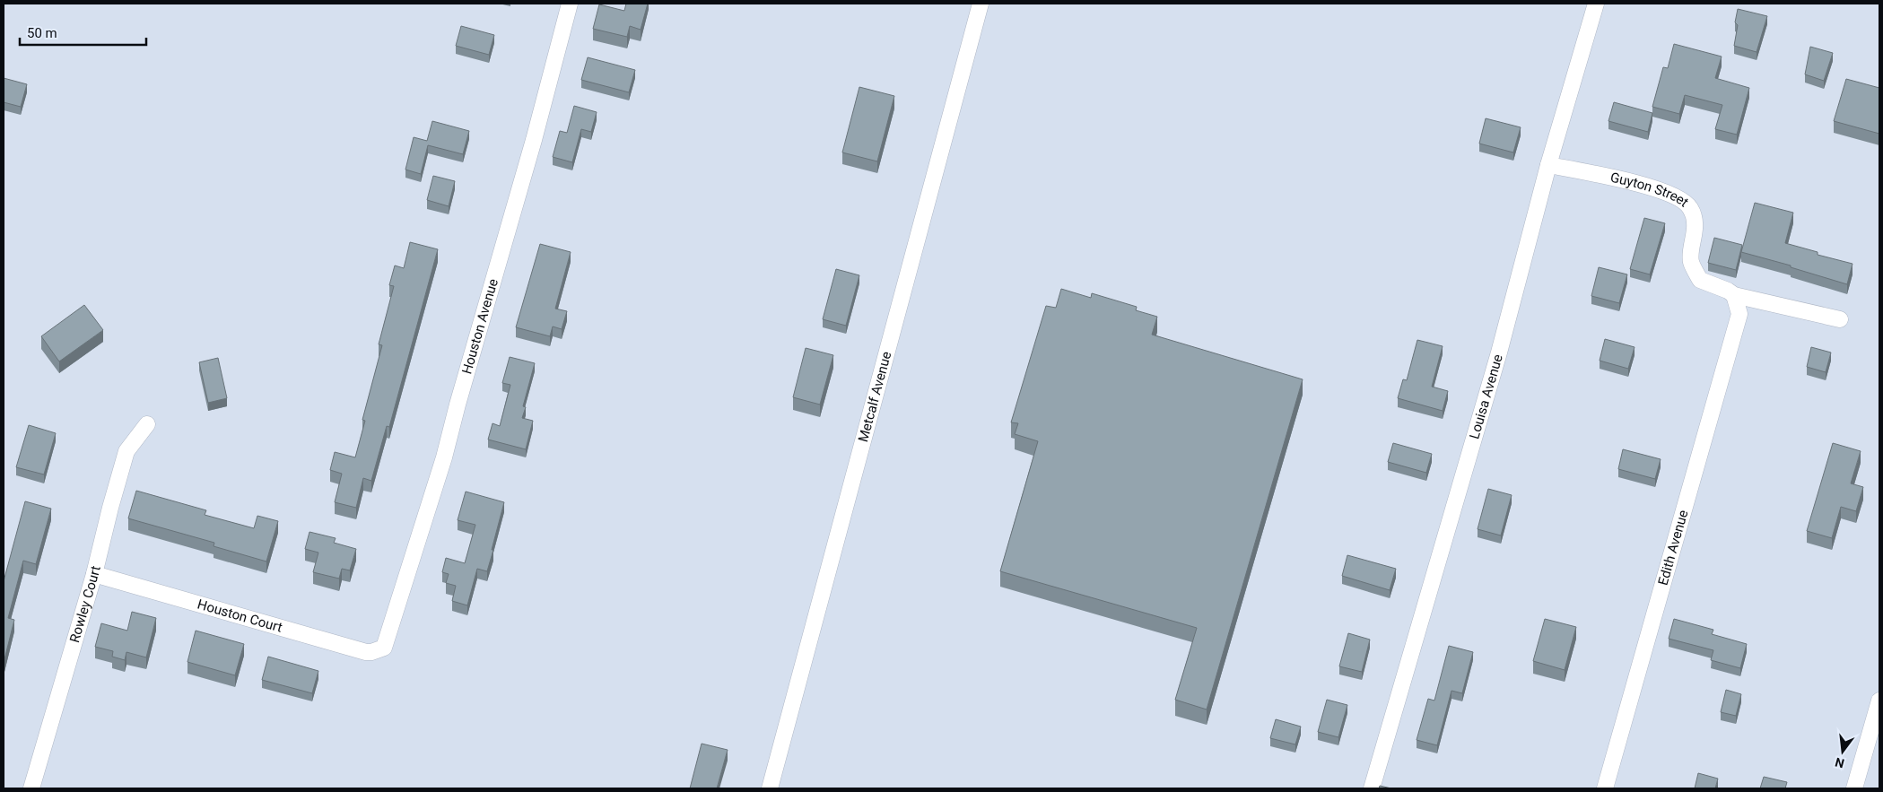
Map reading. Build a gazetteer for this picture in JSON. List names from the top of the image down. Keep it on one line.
{"streets":{"street":["Guyton Street","Houston Avenue","Metcalf Avenue","Louisa Avenue","Edith Avenue","Rowley Court","Houston Court"]},"crossings":[["Guyton Street","Louisa Avenue"],["Guyton Street","Edith Avenue"],["Houston Avenue","Houston Court"],["Rowley Court","Houston Court"]],"scale_bar":"50 m","north":"bottom"}
